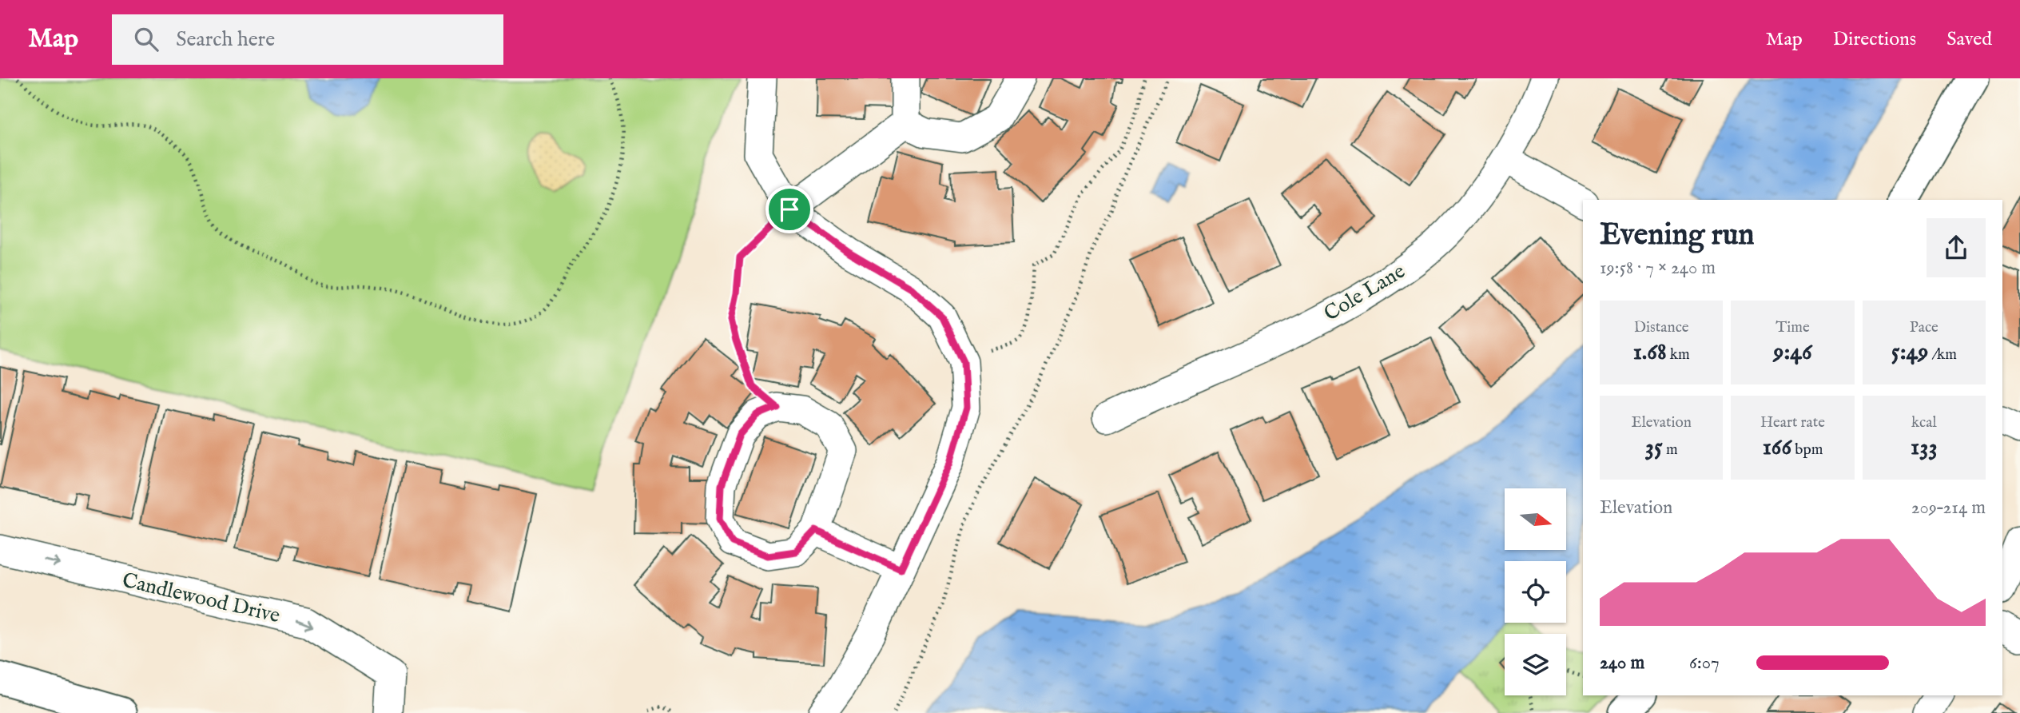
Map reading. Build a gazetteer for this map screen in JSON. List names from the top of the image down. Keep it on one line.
{"streets":{"street":["Cole Lane","Candlewood Drive"]},"one_way":["Candlewood Drive"],"north":"right","page":{"header":"Map","search":"Search here","nav":["Map","Directions","Saved"],"heading":["Evening run","19:58 · 7 × 240 m"],"stats":[["Distance","1.68 km"],["Time","9:46"],["Pace","5:49 /km"],["Elevation","35 m"],["Heart rate","166 bpm"],["kcal","133"]],"chart":["Elevation","209–214 m"],"list":[{"name":"240 m","note":"6:07"}]}}
